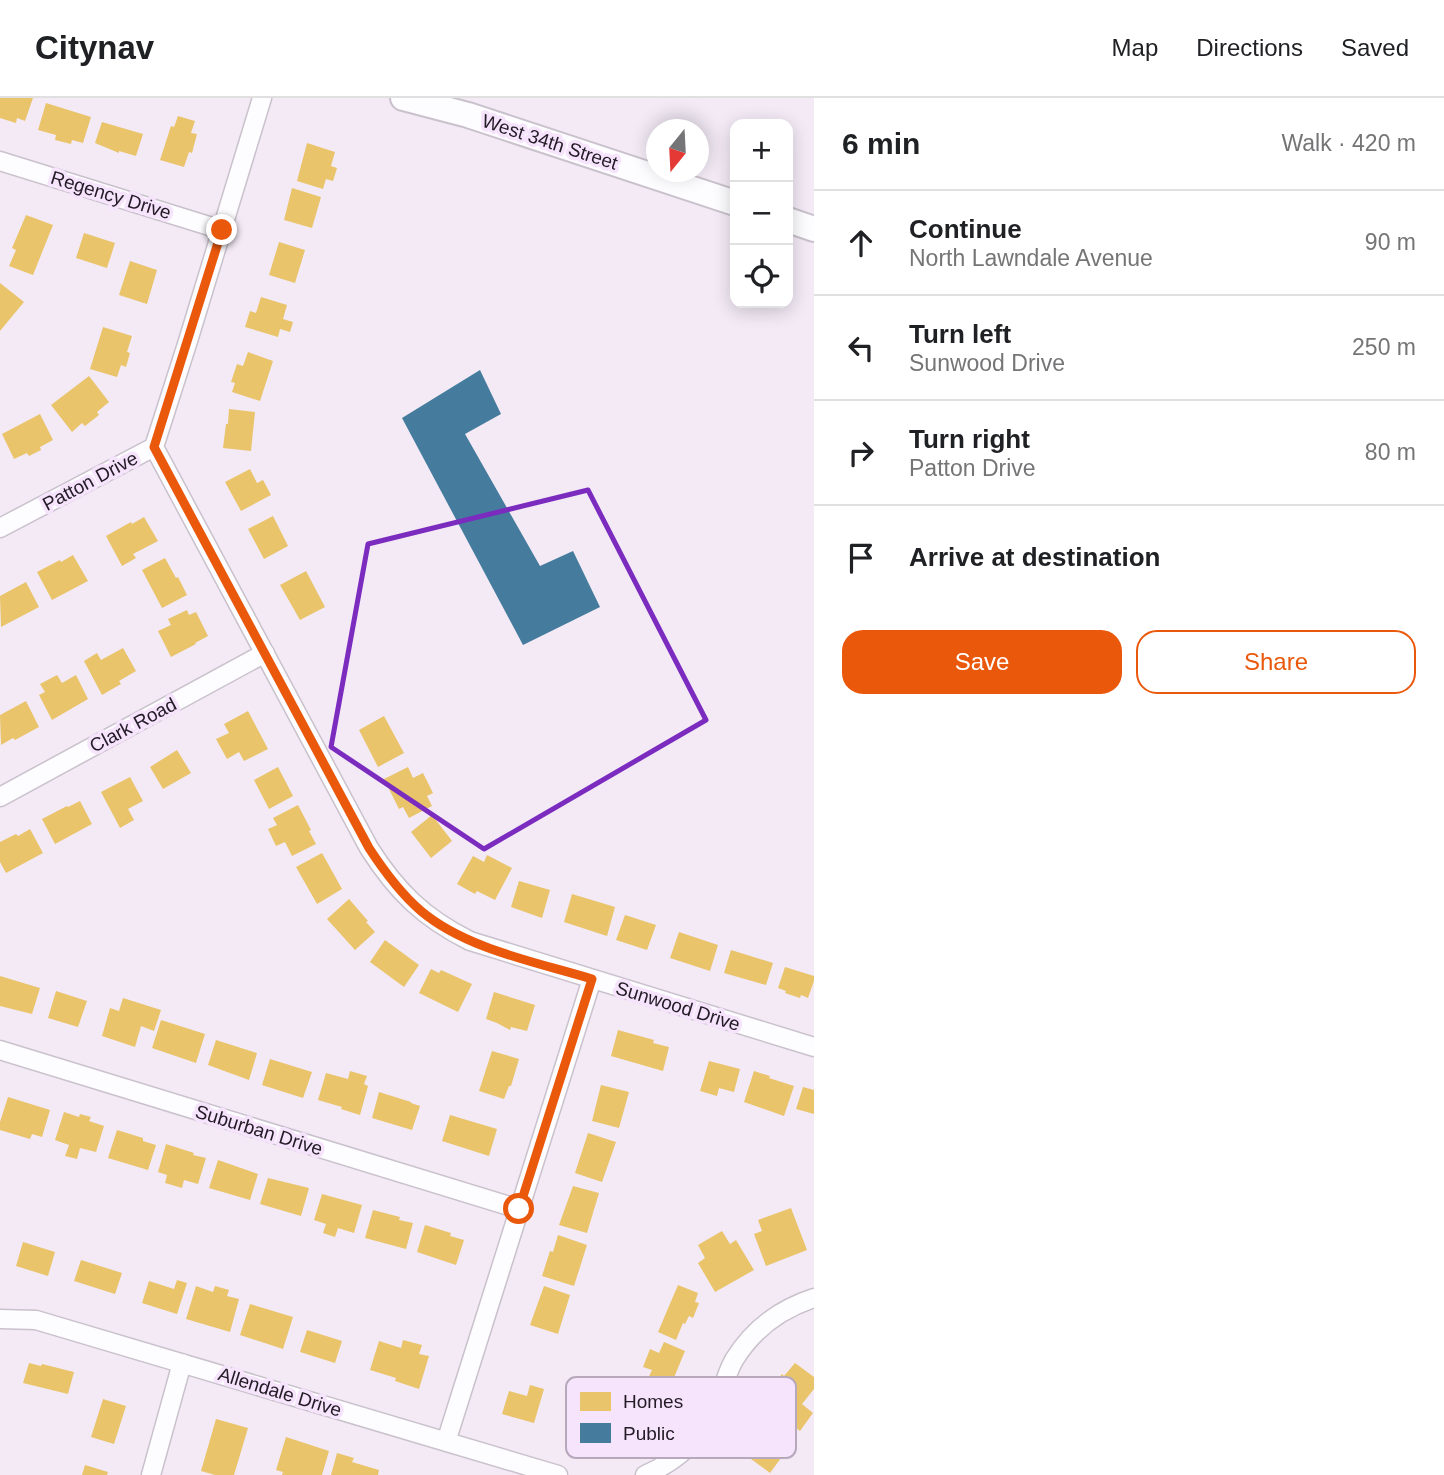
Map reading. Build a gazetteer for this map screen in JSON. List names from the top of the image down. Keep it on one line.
{"streets":{"street":["West 34th Street","Regency Drive","Patton Drive","Clark Road","Sunwood Drive","Suburban Drive","Allendale Drive"]},"crossings":[["Regency Drive","Patton Drive"],["Patton Drive","Sunwood Drive"],["Clark Road","Sunwood Drive"]],"legend":["Homes","Public"],"north":"bottom","page":{"header":"Citynav","nav":["Map","Directions","Saved"],"heading":["6 min","Walk · 420 m"],"map_buttons":["+","−"],"list":[["Continue","North Lawndale Avenue","90 m"],["Turn left","Sunwood Drive","250 m"],["Turn right","Patton Drive","80 m"],"Arrive at destination"],"buttons":["Save","Share"]}}
